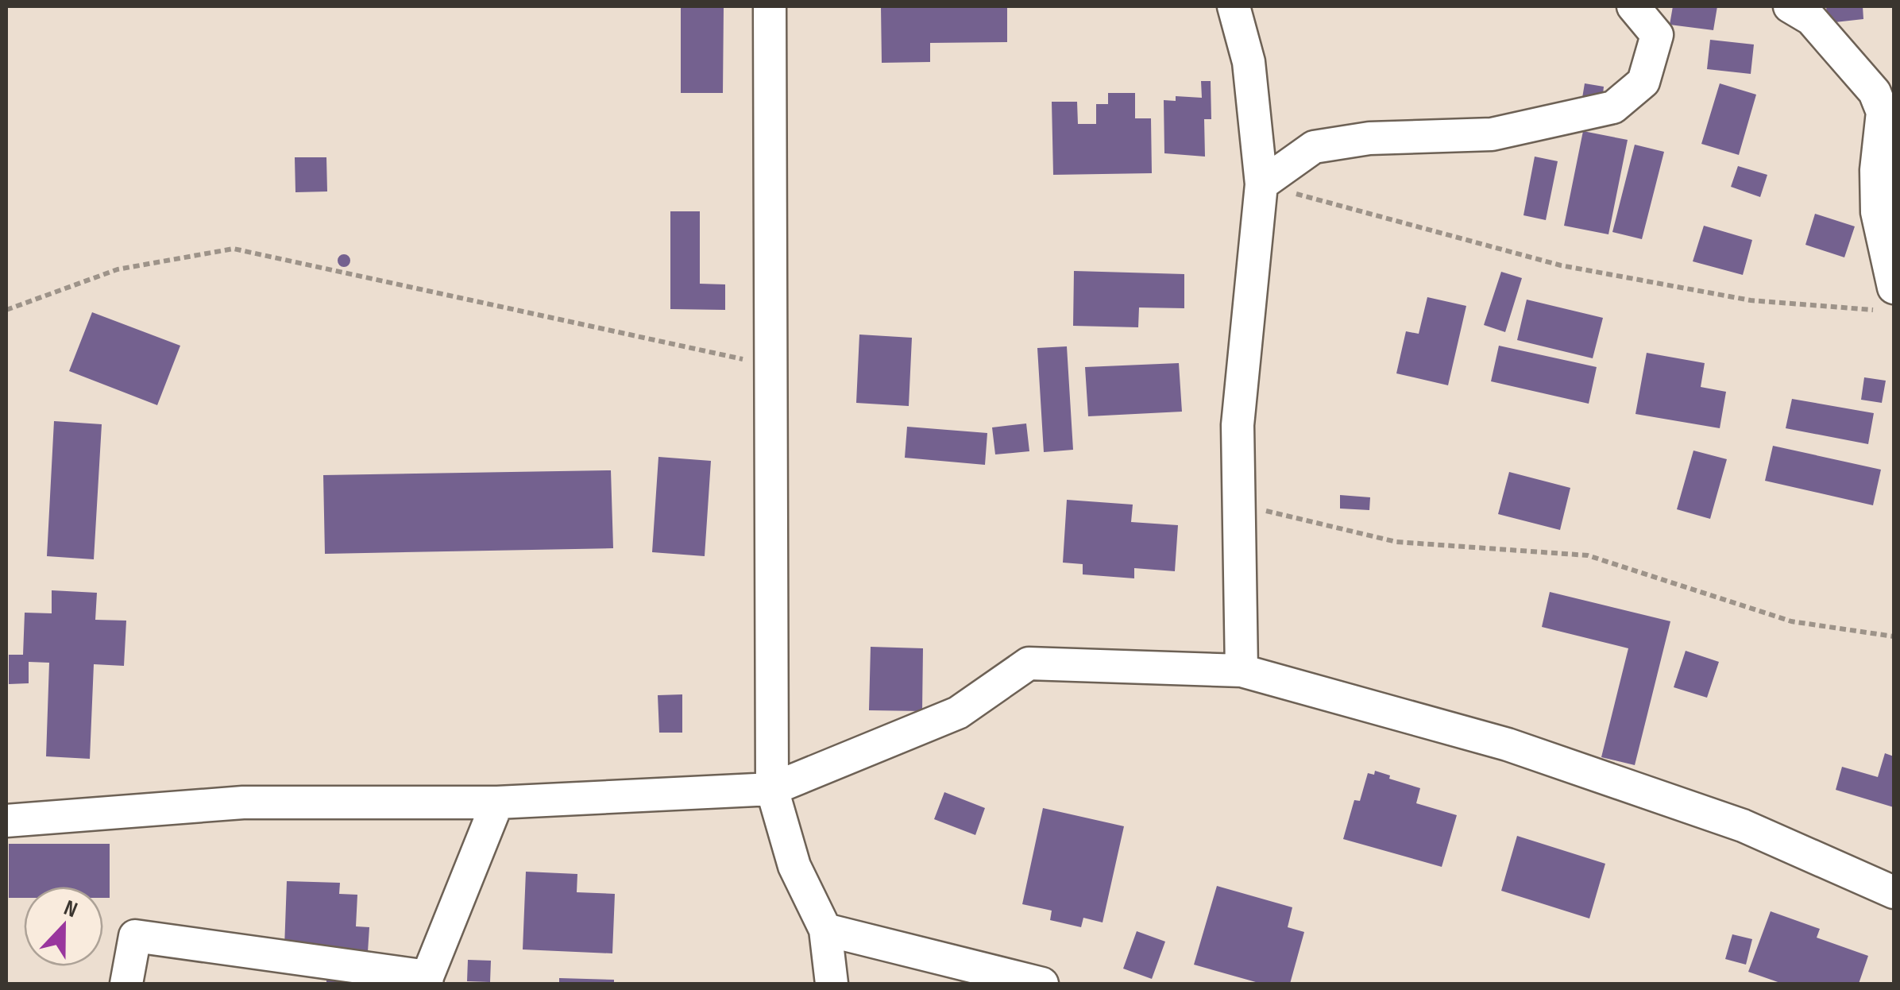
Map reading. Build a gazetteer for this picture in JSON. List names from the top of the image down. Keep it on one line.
{"north":"top"}
